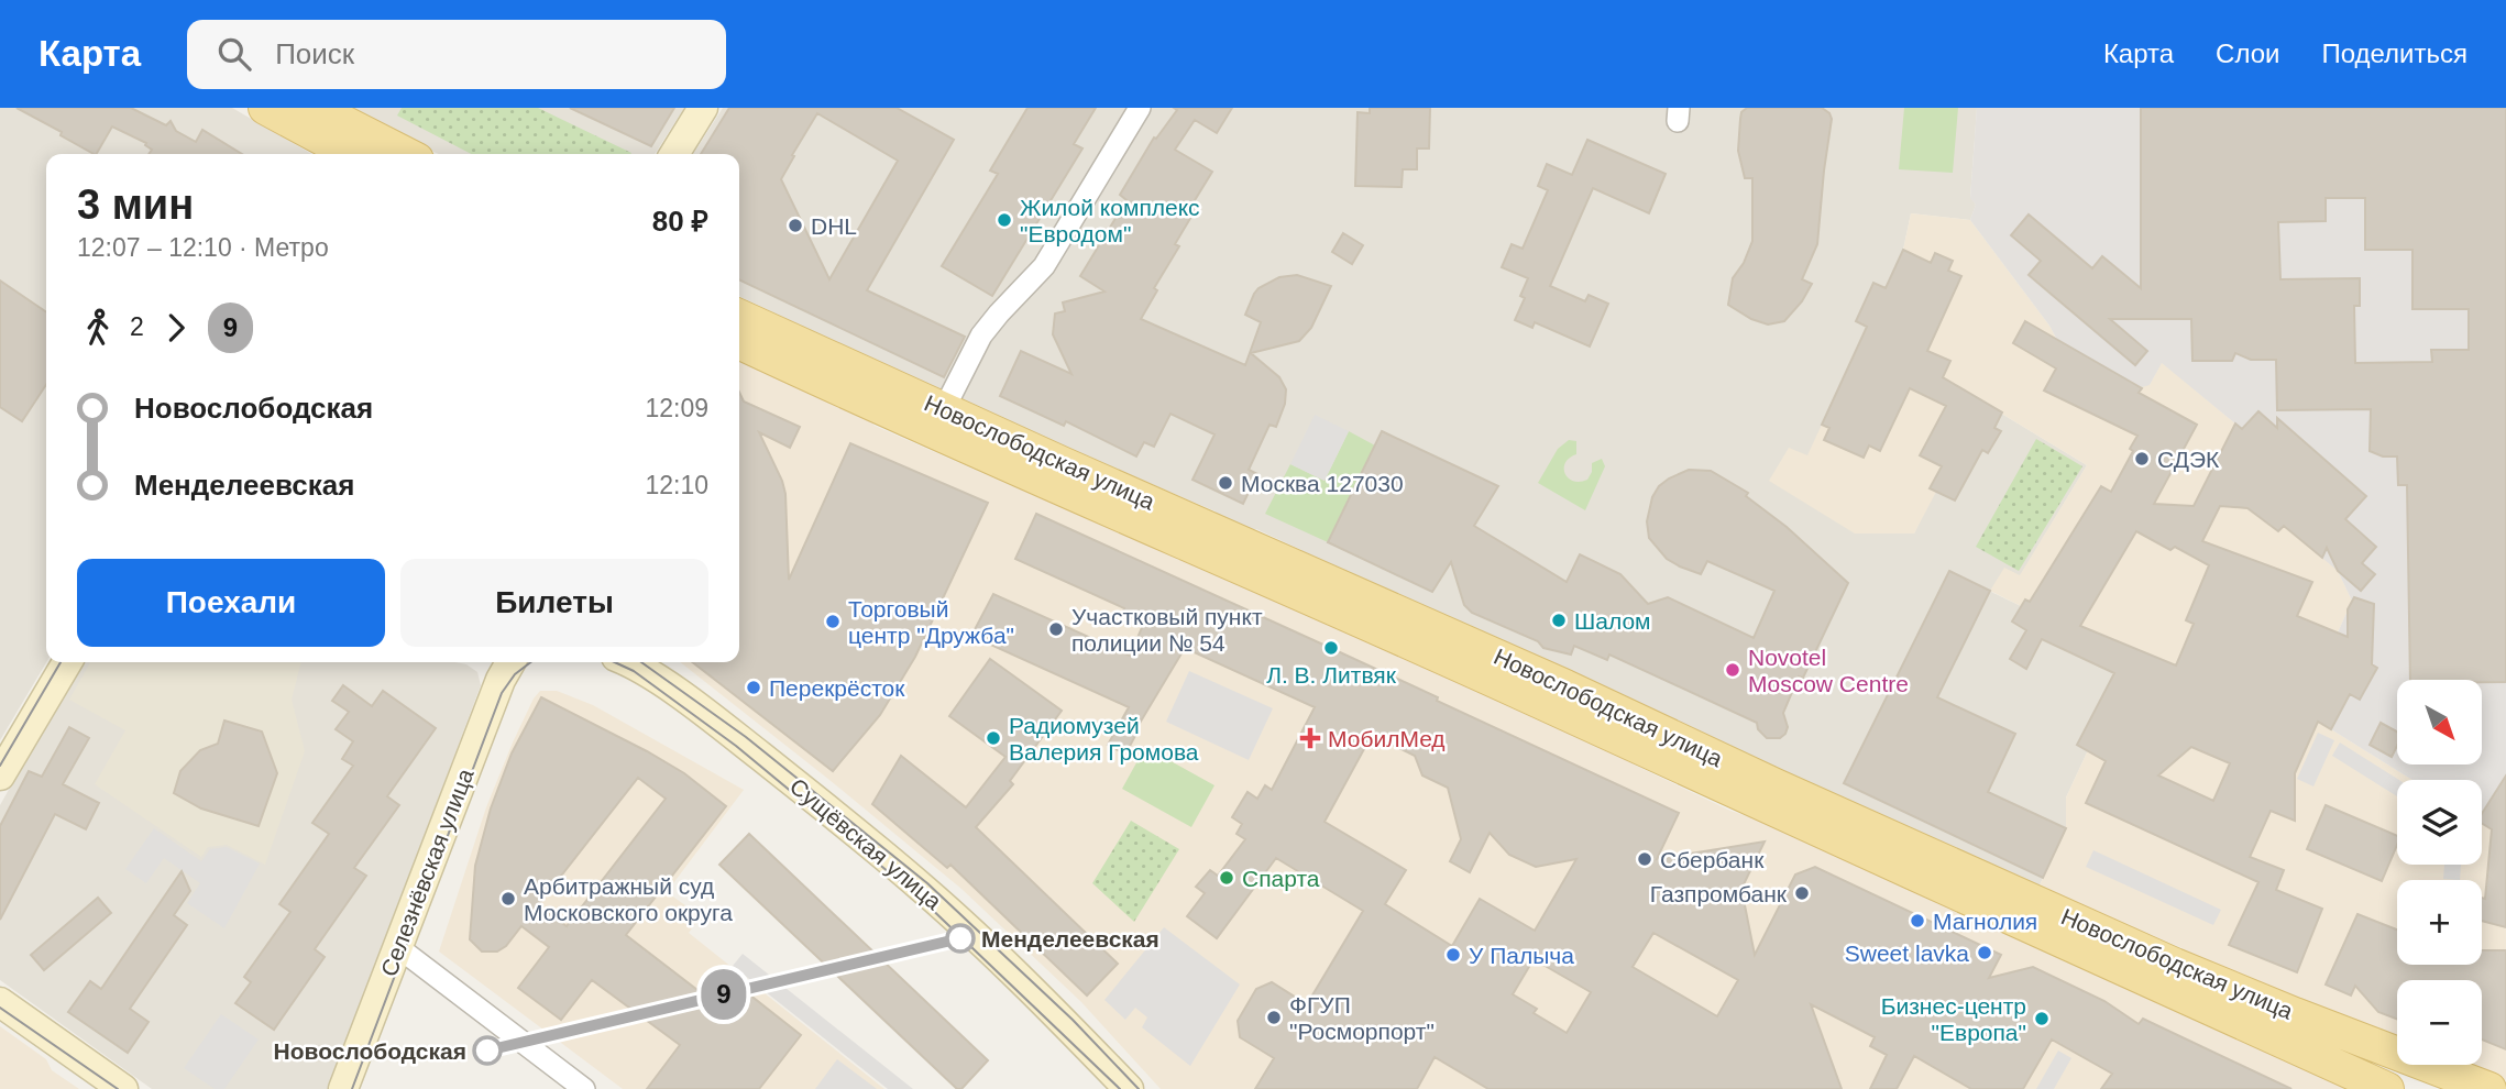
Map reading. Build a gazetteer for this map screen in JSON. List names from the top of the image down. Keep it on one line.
{"streets":{"main road":["Новослободская улица"],"street":["Сущёвская улица","Селезнёвская улица"]},"places":{"other":["Жилой комплекс \"Евродом\"","DHL","СДЭК","Москва 127030","Шалом","Торговый центр \"Дружба\"","Участковый пункт полиции № 54","Л. В. Литвяк","Novotel Moscow Centre","Перекрёсток","Радиомузей Валерия Громова","Сбербанк","Спарта","Газпромбанк","Арбитражный суд Московского округа","Магнолия","Менделеевская","Sweet lavka","У Палыча","ФГУП \"Росморпорт\"","Бизнес-центр \"Европа\"","Новослободская"],"health":["МобилМед"]},"lines":["metro line 9"],"north":"bottom right","page":{"header":"Карта","search":"Поиск","nav":["Карта","Слои","Поделиться"],"on_map":"9","heading":["3 мин","12:07 – 12:10 · Метро","80 ₽"],"legs":["2","9"],"list":[{"name":"Новослободская","value":"12:09"},{"name":"Менделеевская","value":"12:10"}],"buttons":["Поехали","Билеты"],"map_buttons":["+","−"]}}
